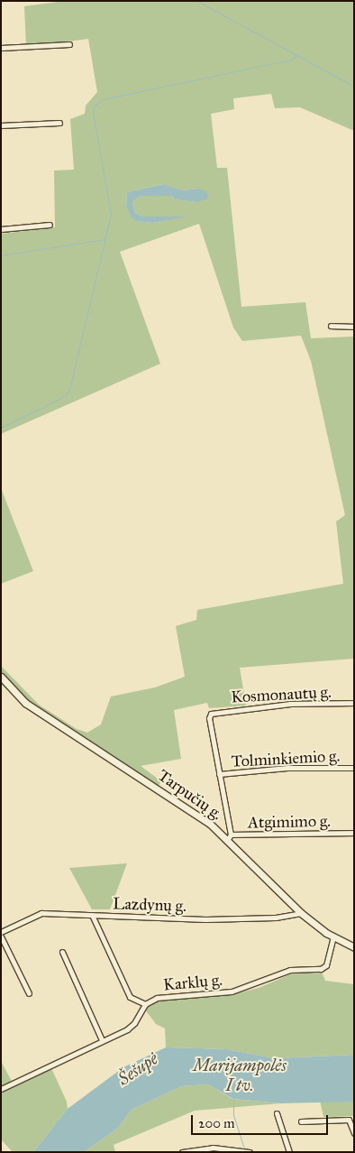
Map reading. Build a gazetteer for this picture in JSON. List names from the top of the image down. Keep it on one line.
{"streets":{"main road":["Tarpučių g."],"street":["Kosmonautų g.","Tolminkiemio g.","Atgimimo g.","Lazdynų g.","Karklų g."]},"crossings":[["Kosmonautų g.","Tolminkiemio g."],["Tarpučių g.","Atgimimo g."],["Tarpučių g.","Lazdynų g."],["Tarpučių g.","Karklų g."]],"water":["Marijampolės I tv.","Šešupė"],"scale_bar":"200 m"}
